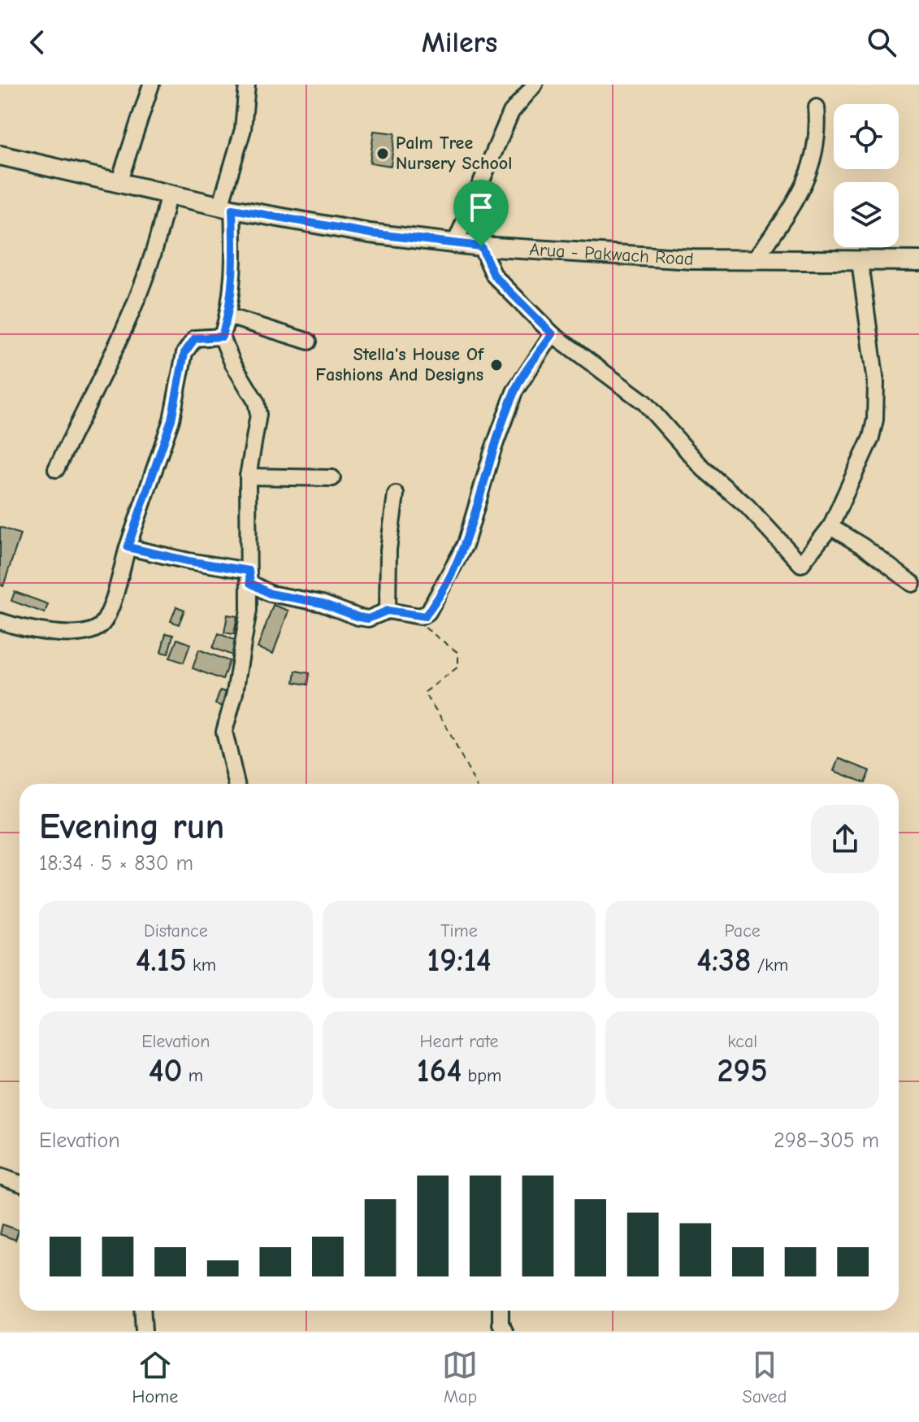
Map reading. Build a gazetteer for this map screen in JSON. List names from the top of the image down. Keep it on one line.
{"streets":{"main road":["Arua - Pakwach Road"]},"places":["Palm Tree Nursery School","Stella's House Of Fashions And Designs"],"page":{"header":"Milers","heading":["Evening run","18:34 · 5 × 830 m"],"stats":[["Distance","4.15 km"],["Time","19:14"],["Pace","4:38 /km"],["Elevation","40 m"],["Heart rate","164 bpm"],["kcal","295"]],"chart":["Elevation","298–305 m"],"tabs":["Home","Map","Saved"]}}
